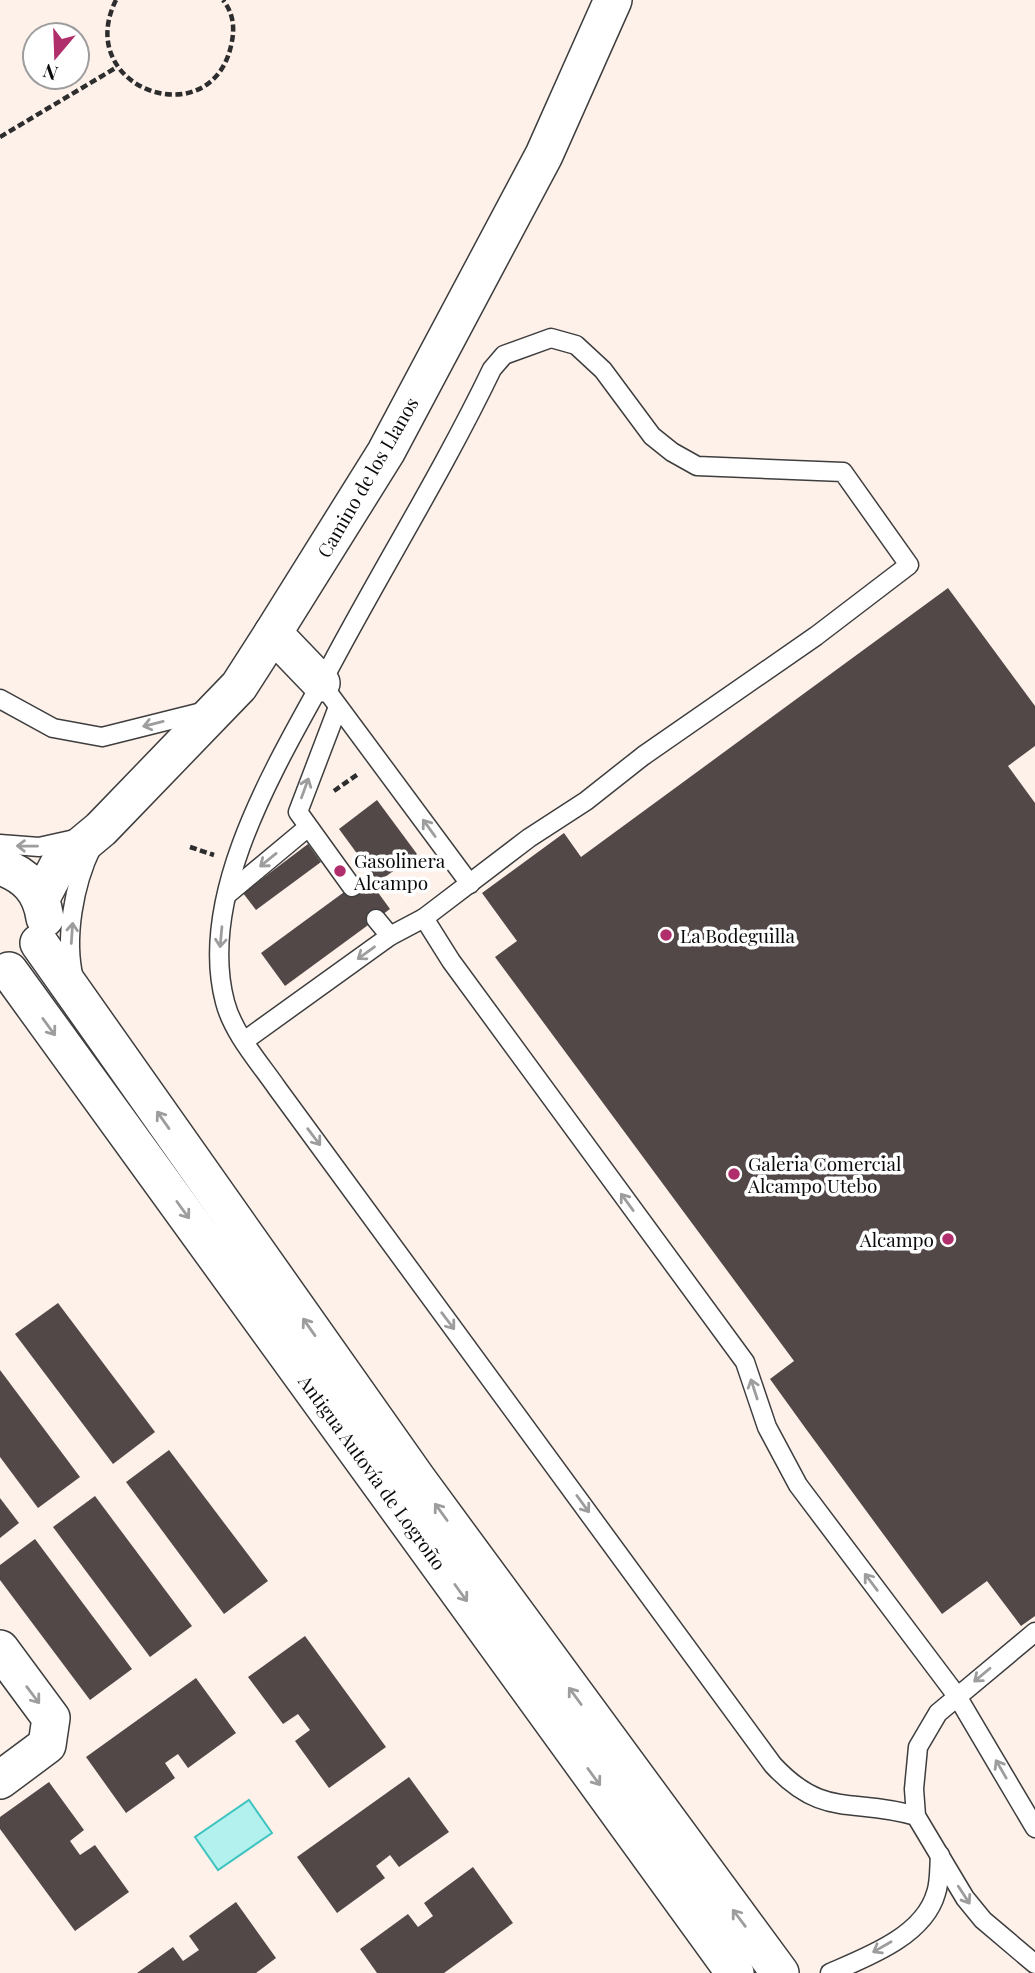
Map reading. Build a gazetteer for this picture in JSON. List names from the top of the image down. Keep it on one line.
{"streets":{"street":["Camino de los Llanos","Antigua Autovía de Logroño"]},"places":["Gasolinera Alcampo","La Bodeguilla","Galeria Comercial Alcampo Utebo","Alcampo"],"north":"bottom"}
